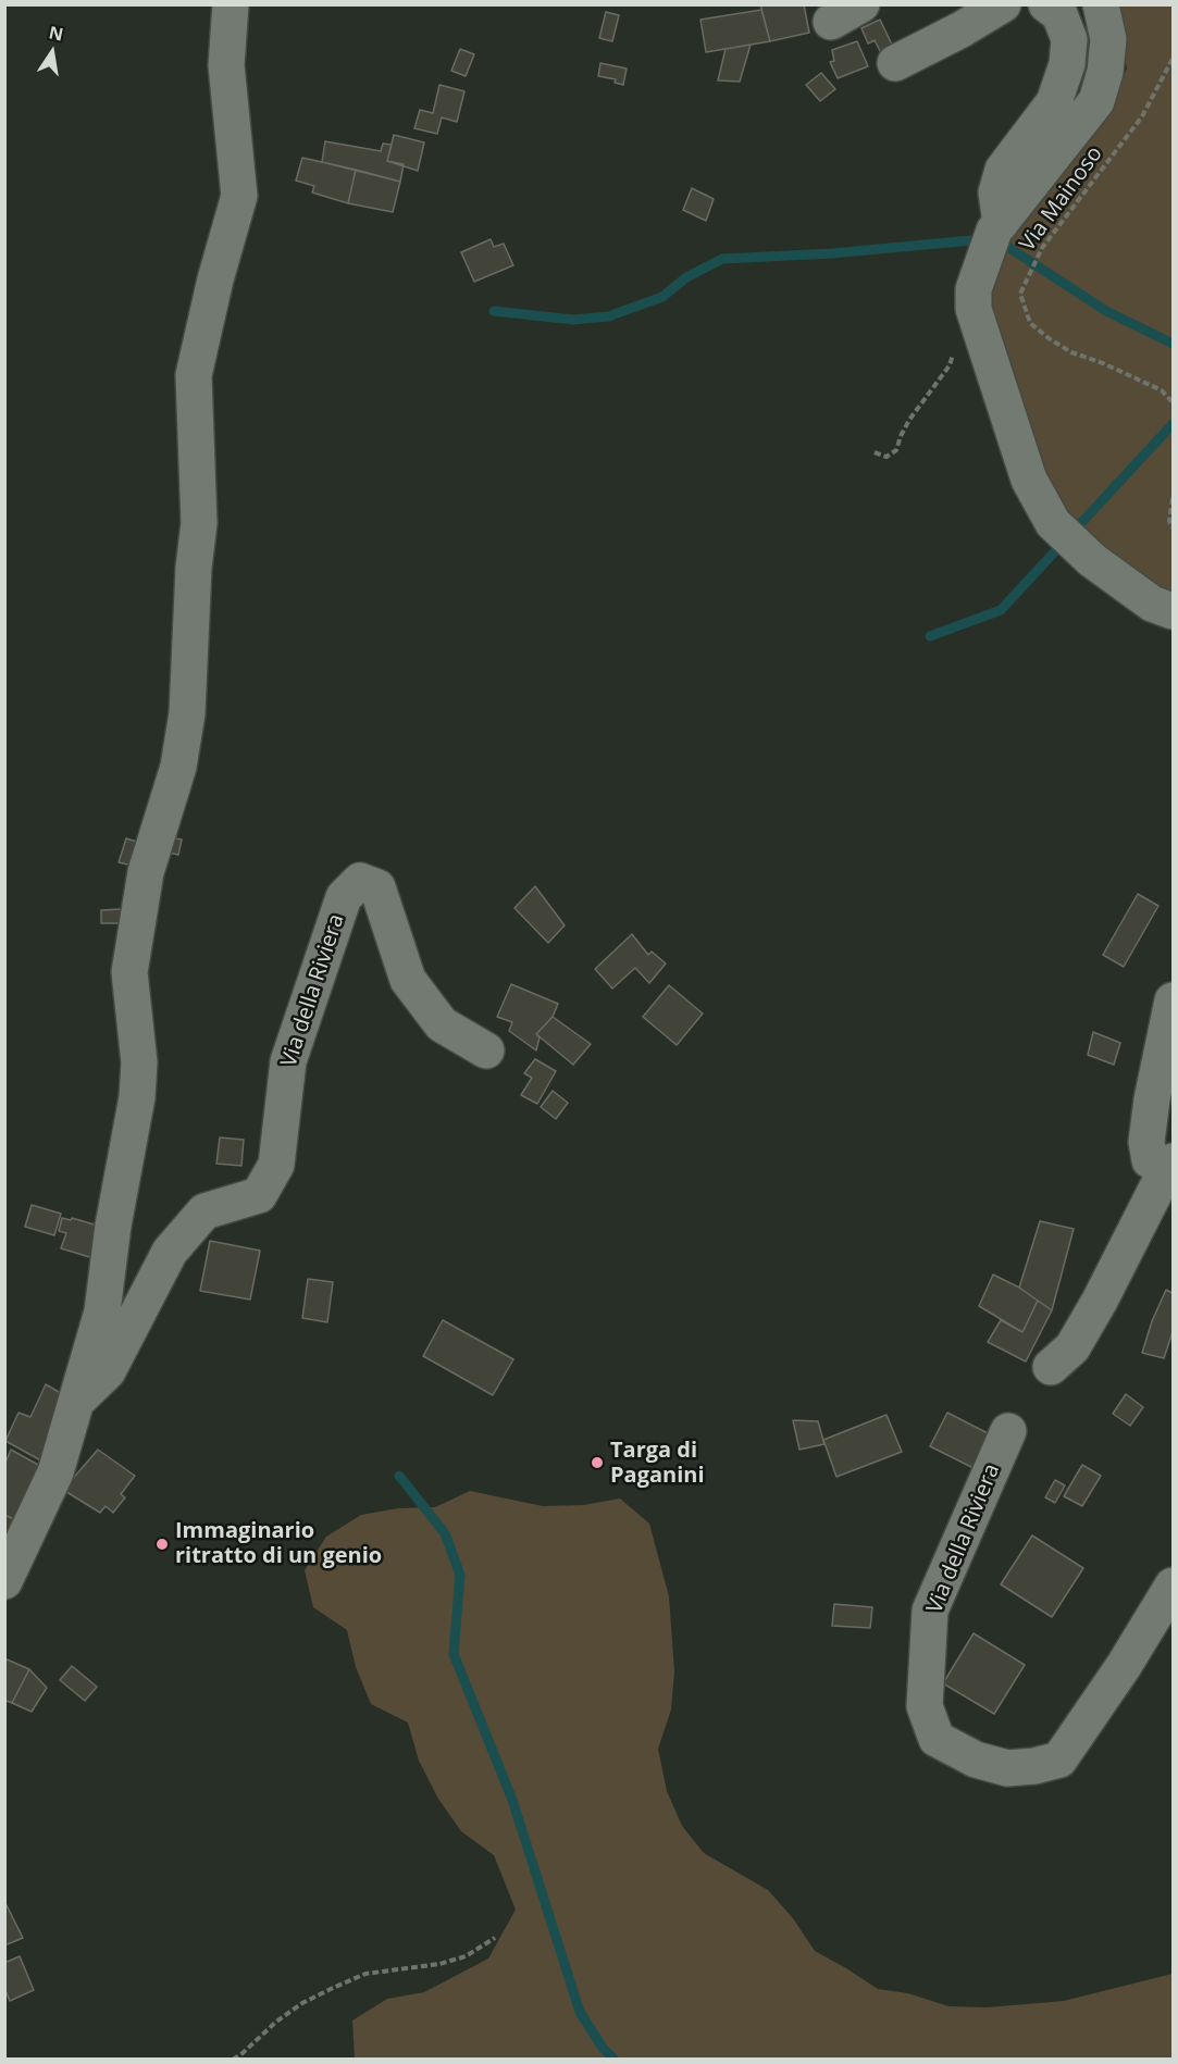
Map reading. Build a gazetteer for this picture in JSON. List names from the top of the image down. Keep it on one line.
{"streets":{"street":["Via della Riviera"],"path":["Via Mainoso"]},"places":["Targa di Paganini","Immaginario ritratto di un genio"],"north":"top"}
